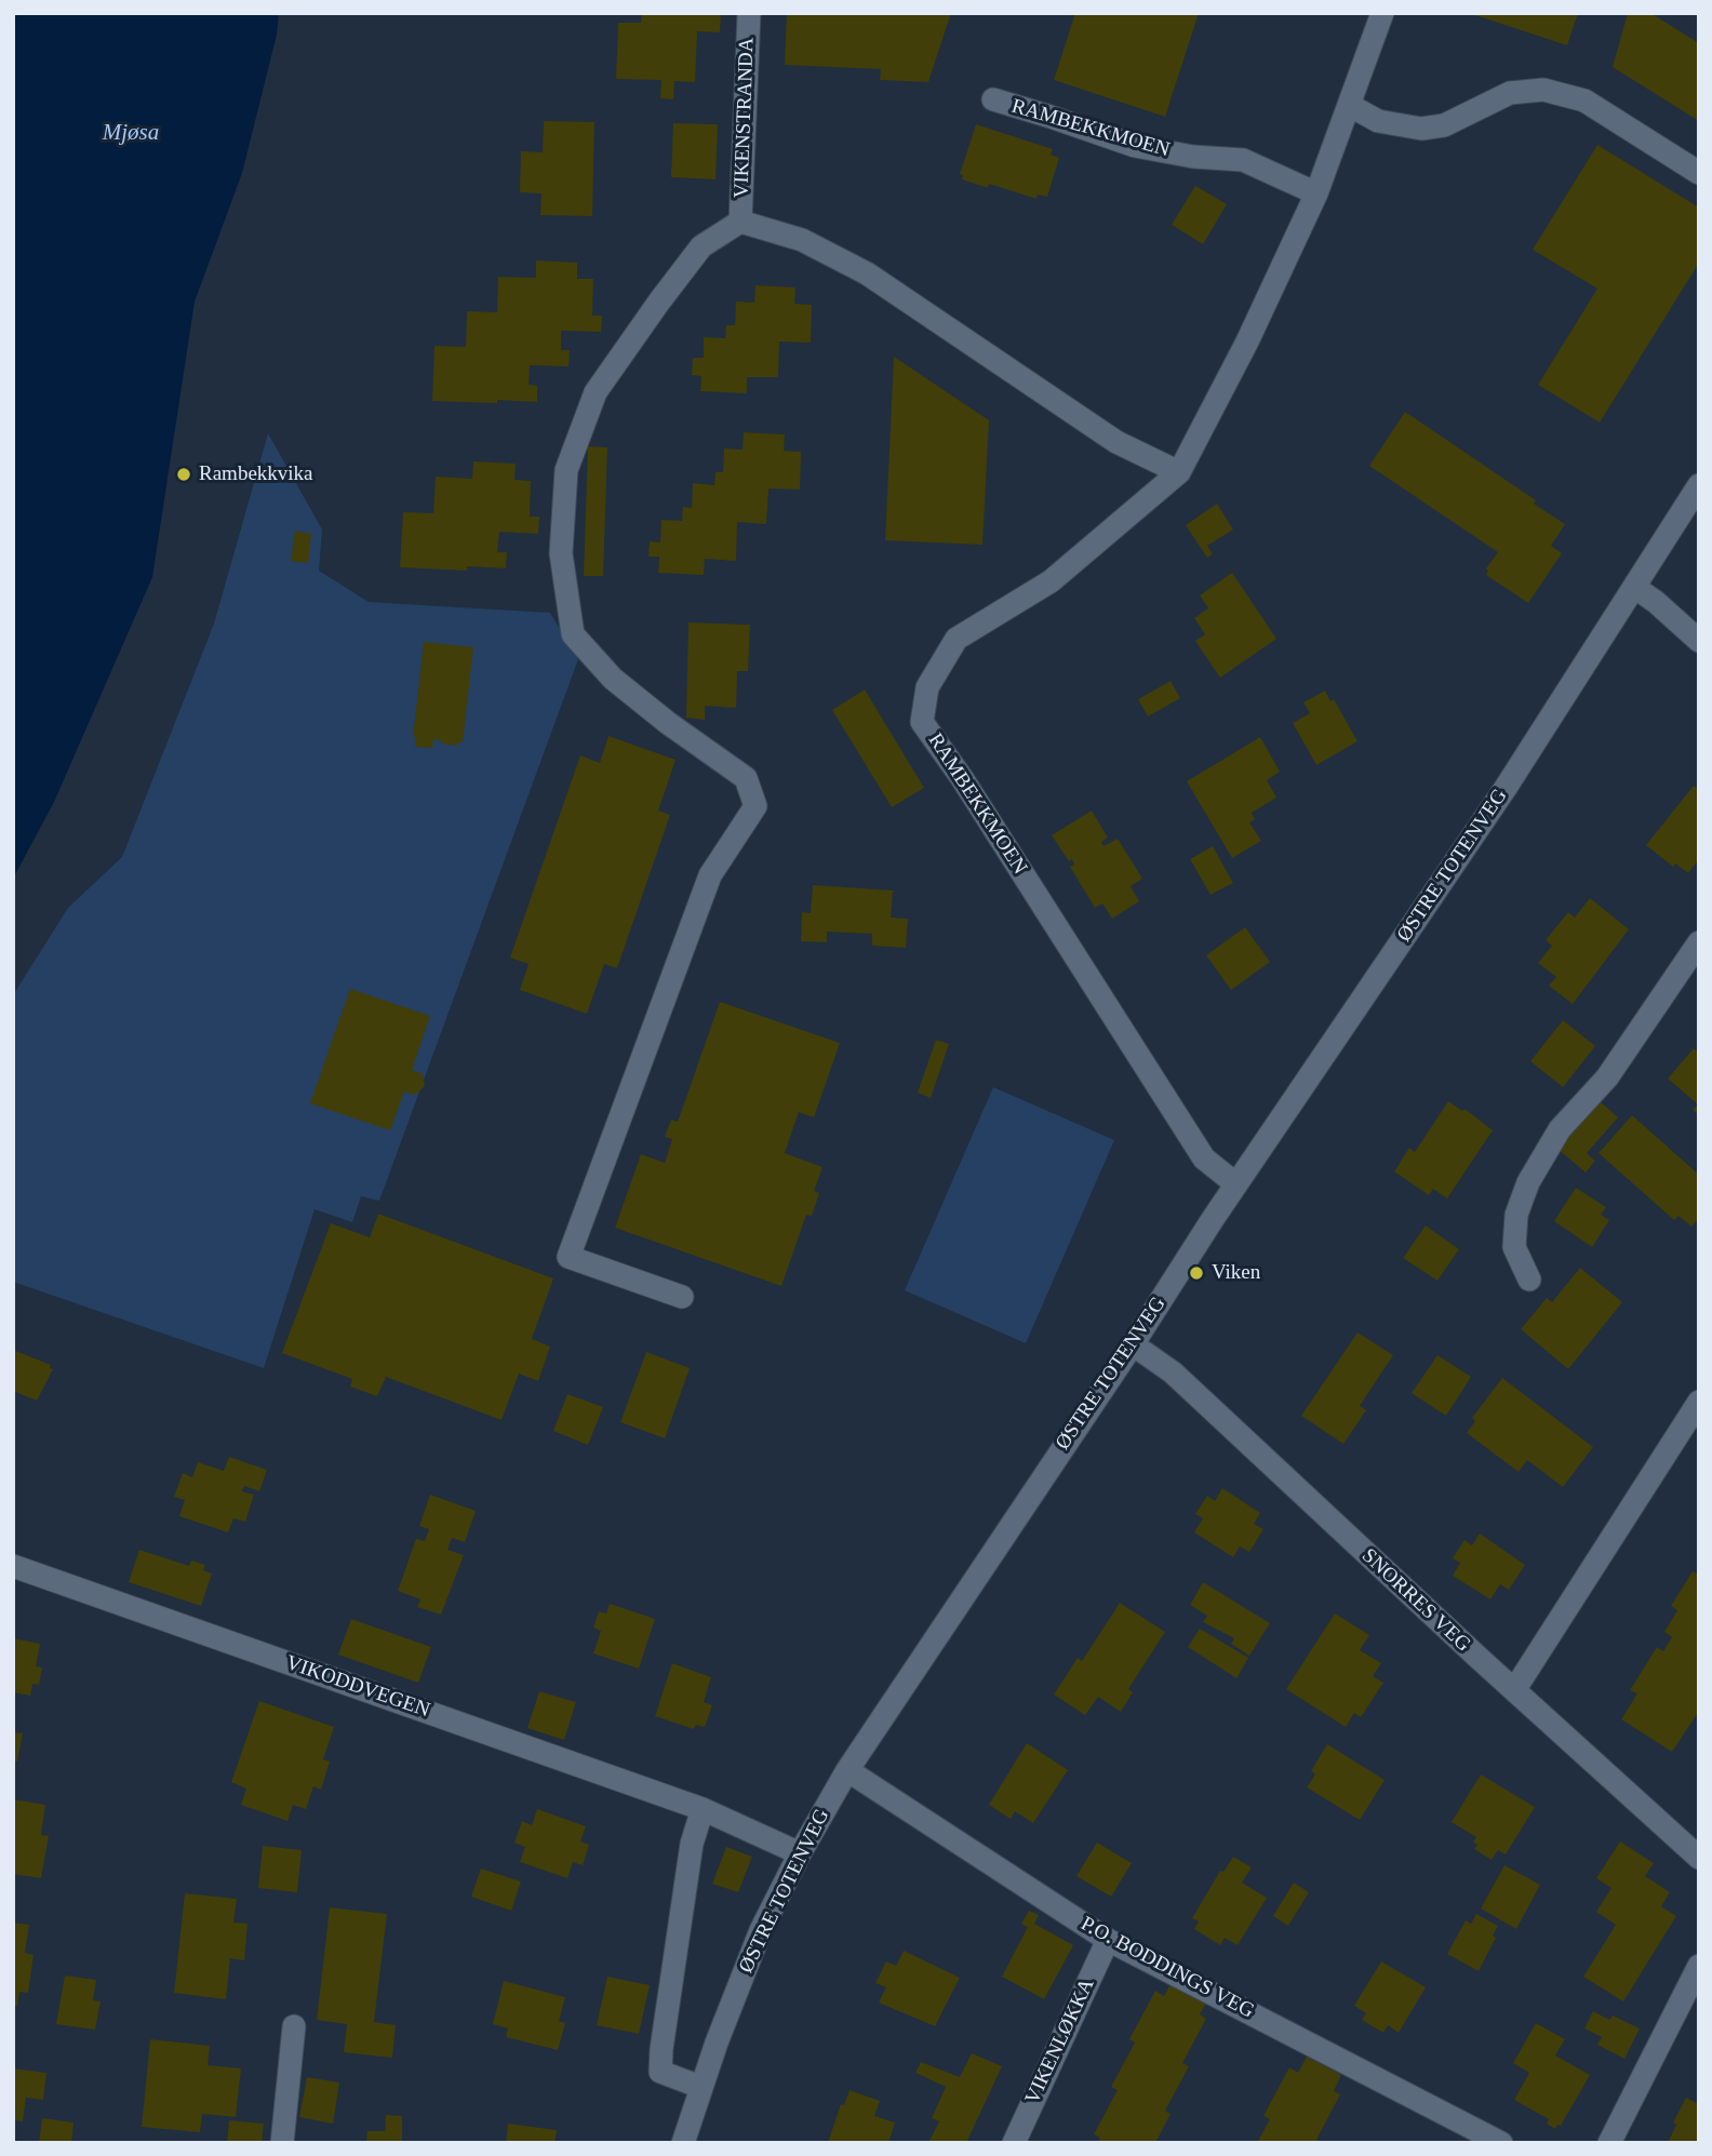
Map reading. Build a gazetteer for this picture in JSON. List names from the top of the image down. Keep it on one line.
{"streets":{"street":["VIKENSTRANDA","RAMBEKKMOEN","ØSTRE TOTENVEG","SNORRES VEG","VIKODDVEGEN","P.O. BODDINGS VEG","VIKENLØKKA"]},"crossings":[["RAMBEKKMOEN","ØSTRE TOTENVEG"],["ØSTRE TOTENVEG","SNORRES VEG"],["ØSTRE TOTENVEG","VIKODDVEGEN"],["ØSTRE TOTENVEG","P.O. BODDINGS VEG"],["P.O. BODDINGS VEG","VIKENLØKKA"]],"water":["Mjøsa"],"places":["Rambekkvika","Viken"]}
